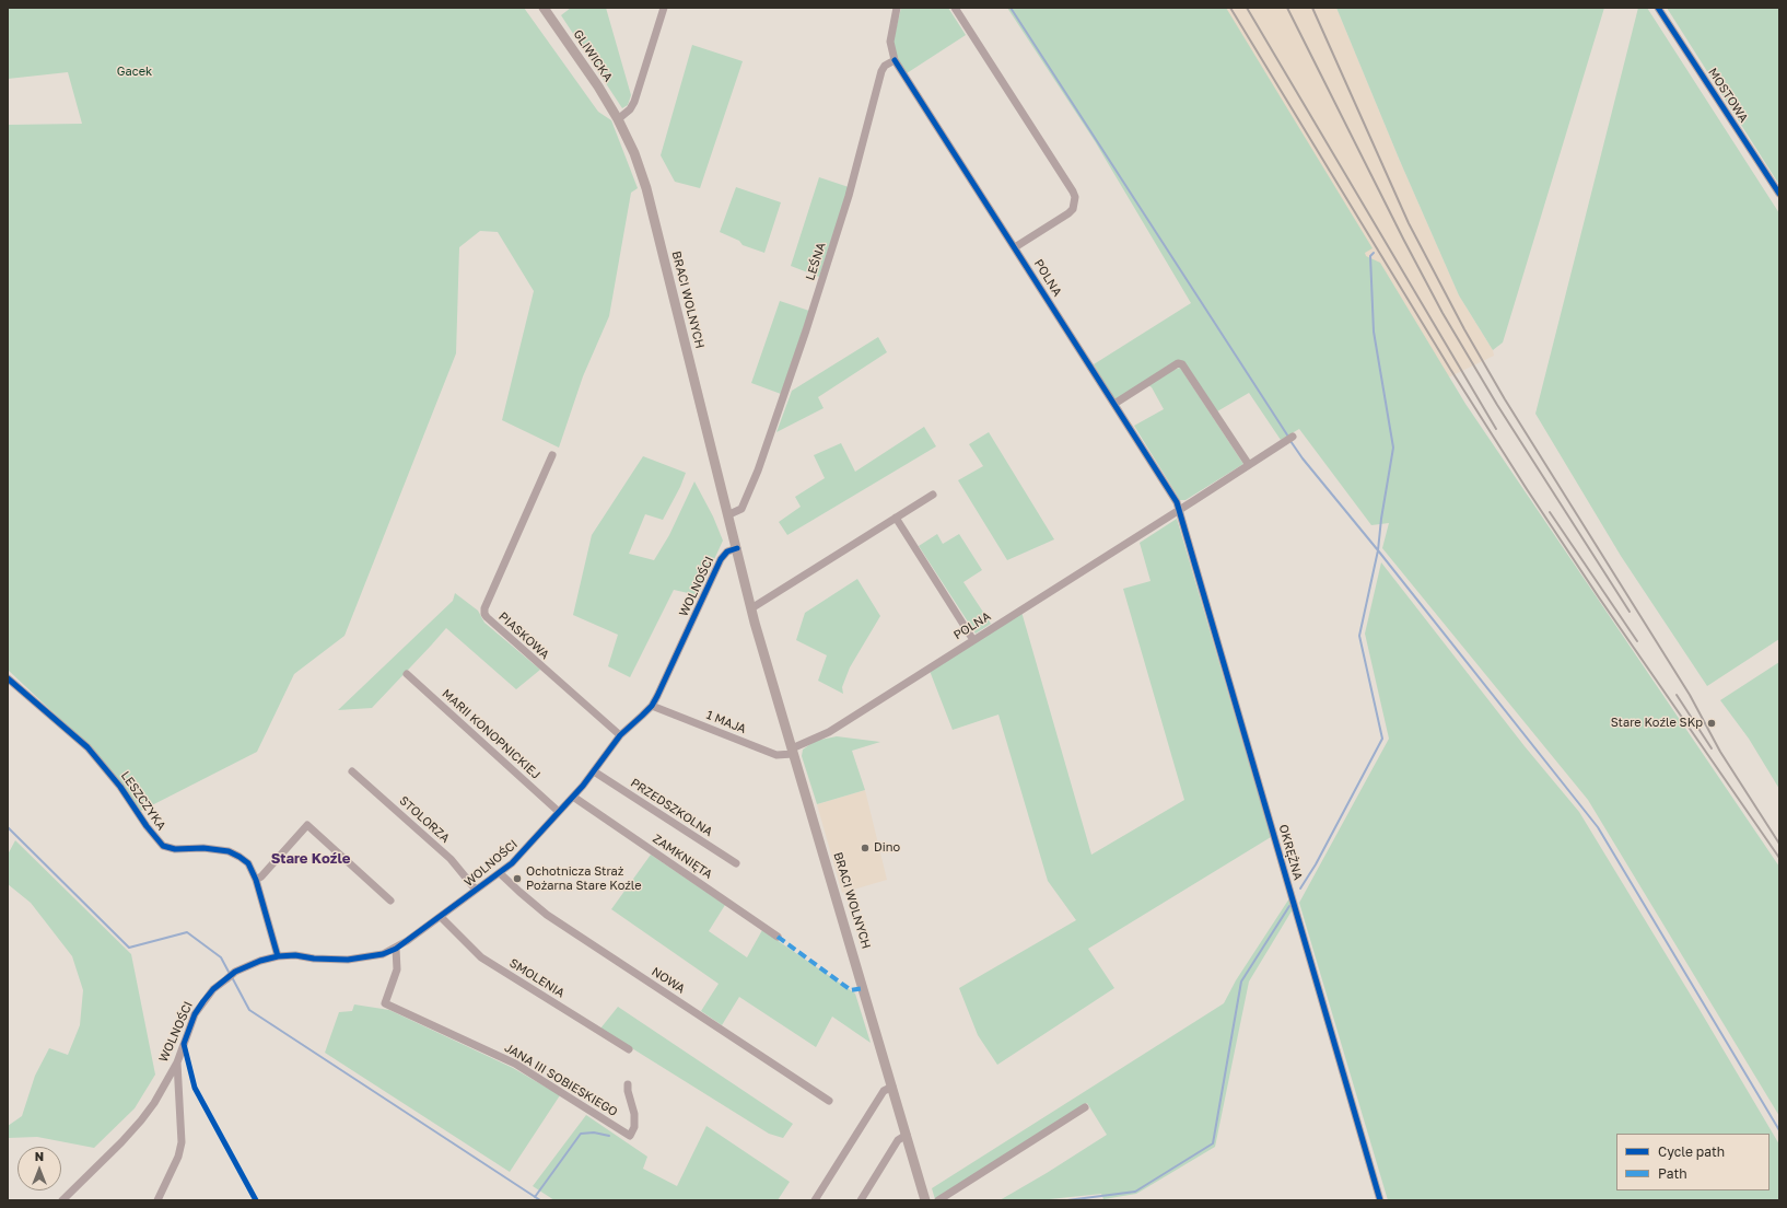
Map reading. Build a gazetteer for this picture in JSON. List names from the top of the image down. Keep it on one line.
{"streets":{"main road":["GLIWICKA","BRACI WOLNYCH"],"street":["MOSTOWA","LEŚNA","POLNA","WOLNOŚCI","PIASKOWA","1 MAJA","MARII KONOPNICKIEJ","LESZCZYKA","PRZEDSZKOLNA","STOLORZA","OKRĘŻNA","ZAMKNIĘTA","SMOLENIA","NOWA","JANA III SOBIESKIEGO"]},"crossings":[["GLIWICKA","BRACI WOLNYCH"],["LEŚNA","POLNA"],["LEŚNA","BRACI WOLNYCH"],["POLNA","BRACI WOLNYCH"],["POLNA","1 MAJA"],["POLNA","OKRĘŻNA"],["BRACI WOLNYCH","WOLNOŚCI"],["BRACI WOLNYCH","1 MAJA"],["WOLNOŚCI","PIASKOWA"],["WOLNOŚCI","1 MAJA"],["WOLNOŚCI","MARII KONOPNICKIEJ"],["WOLNOŚCI","LESZCZYKA"],["WOLNOŚCI","PRZEDSZKOLNA"],["WOLNOŚCI","STOLORZA"],["WOLNOŚCI","ZAMKNIĘTA"],["WOLNOŚCI","SMOLENIA"],["WOLNOŚCI","NOWA"],["WOLNOŚCI","JANA III SOBIESKIEGO"]],"districts":["Stare Koźle"],"parks":["Gacek"],"places":["Stare Koźle SKp","Dino","Ochotnicza Straż Pożarna Stare Koźle"],"legend":["Cycle path","Path"],"north":"top"}
